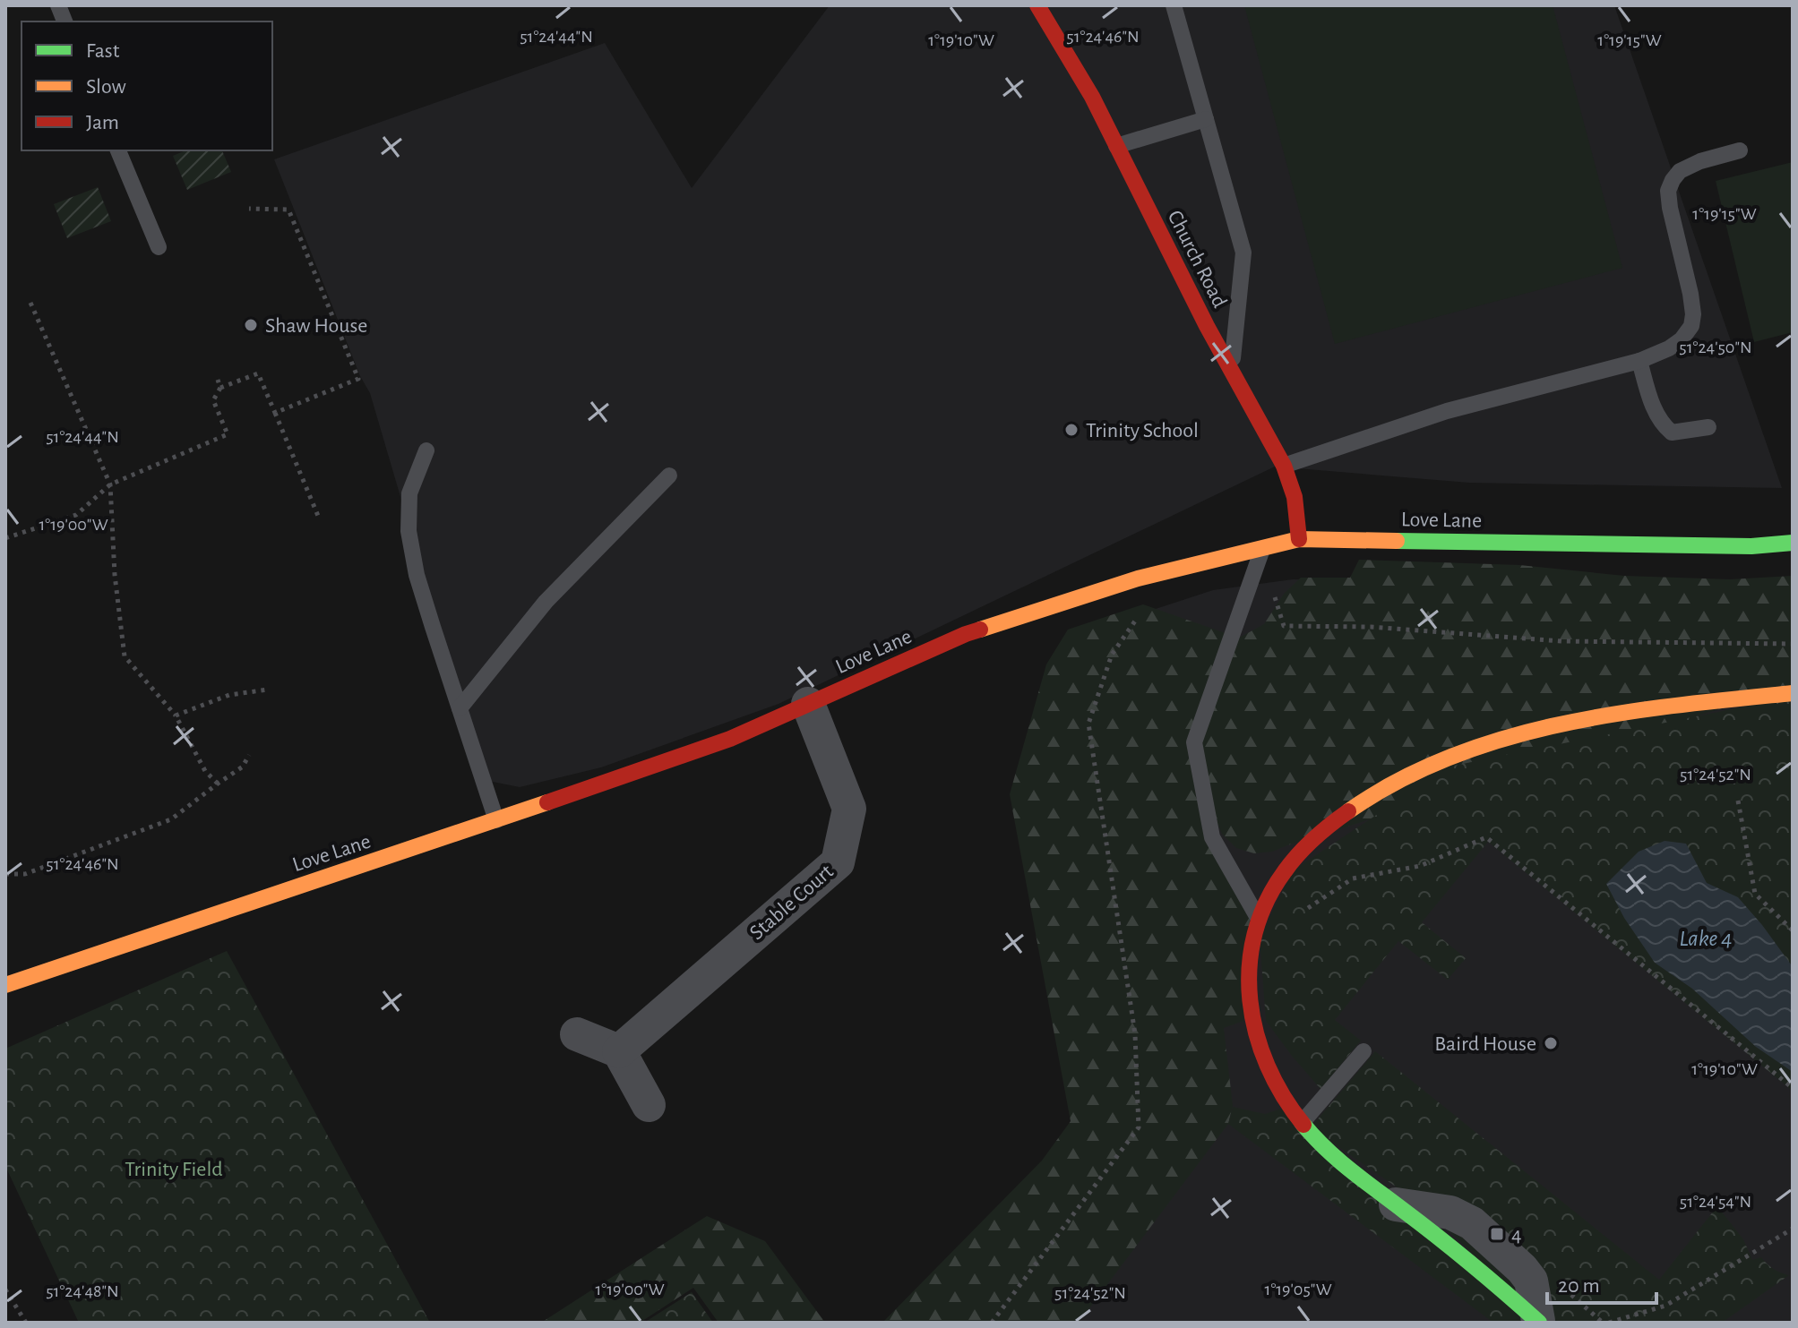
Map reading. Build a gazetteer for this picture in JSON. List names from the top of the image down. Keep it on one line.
{"streets":{"street":["Church Road","Love Lane","Stable Court"]},"crossings":[["Church Road","Love Lane"],["Love Lane","Stable Court"]],"water":["Lake 4"],"parks":["Trinity Field"],"places":{"other":["Shaw House","Trinity School","Baird House"],"transit":["4"]},"legend":["Fast","Slow","Jam"],"scale_bar":"20 m","coordinates":["51°24'44\"N","51°24'46\"N","1°19'10\"W","1°19'15\"W","51°24'50\"N","1°19'00\"W","51°24'52\"N","51°24'54\"N","1°19'05\"W","51°24'48\"N"]}
